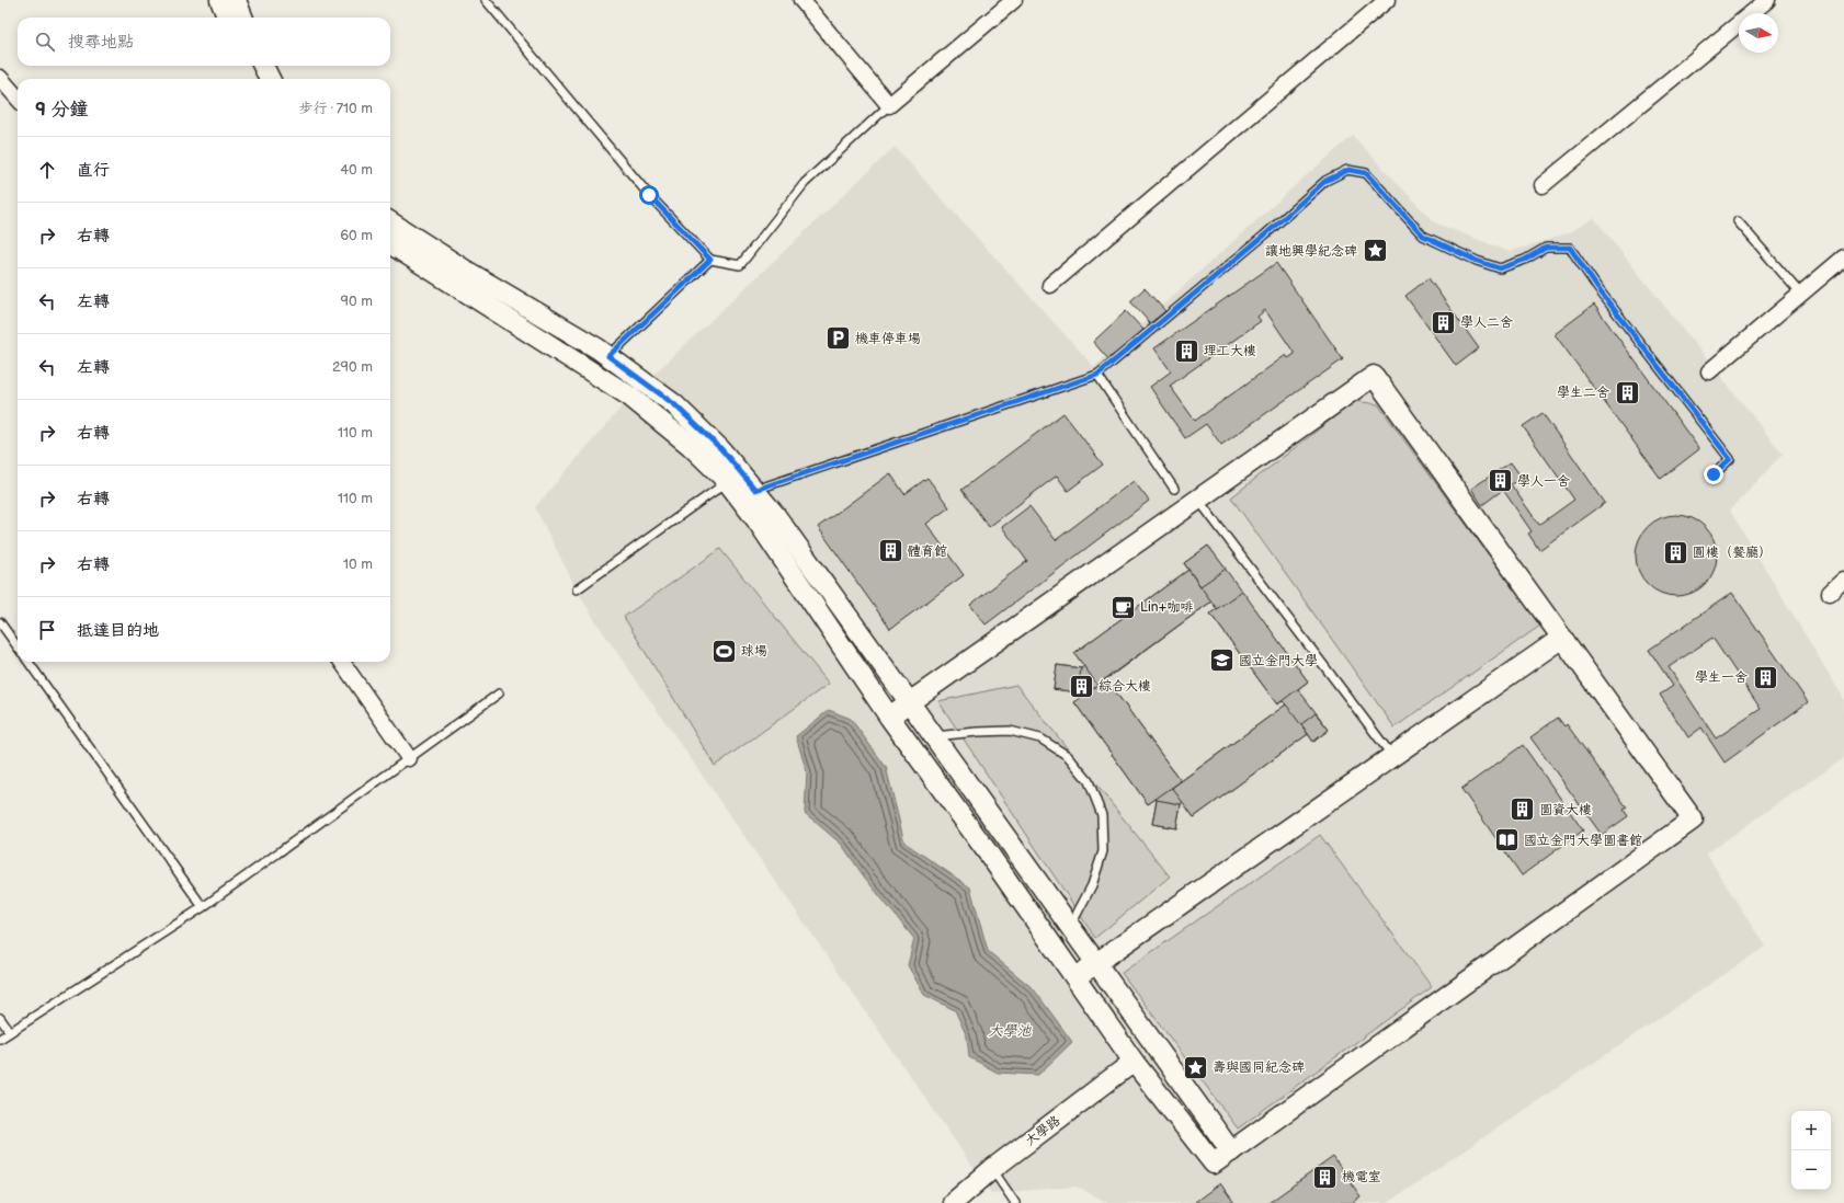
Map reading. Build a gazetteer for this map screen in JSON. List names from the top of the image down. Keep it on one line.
{"streets":{"street":["大學路"]},"water":["大學池"],"places":{"place":["讓地興學紀念碑","壽與國同紀念碑"],"building":["學人二舍","理工大樓","學生二舍","學人一舍","體育館","圓樓（餐廳）","學生一舍","綜合大樓","圖資大樓","機電室"],"parking":["機車停車場"],"cafe":["Lin+咖啡"],"sports":["球場"],"school or university":["國立金門大學"],"library":["國立金門大學圖書館"]},"north":"right","page":{"search":"搜尋地點","heading":["9 分鐘","步行 · 710 m"],"list":[["直行","40 m"],["右轉","60 m"],["左轉","90 m"],["左轉","290 m"],["右轉","110 m"],["右轉","110 m"],["右轉","10 m"],"抵達目的地"],"map_buttons":["+","−"]}}
